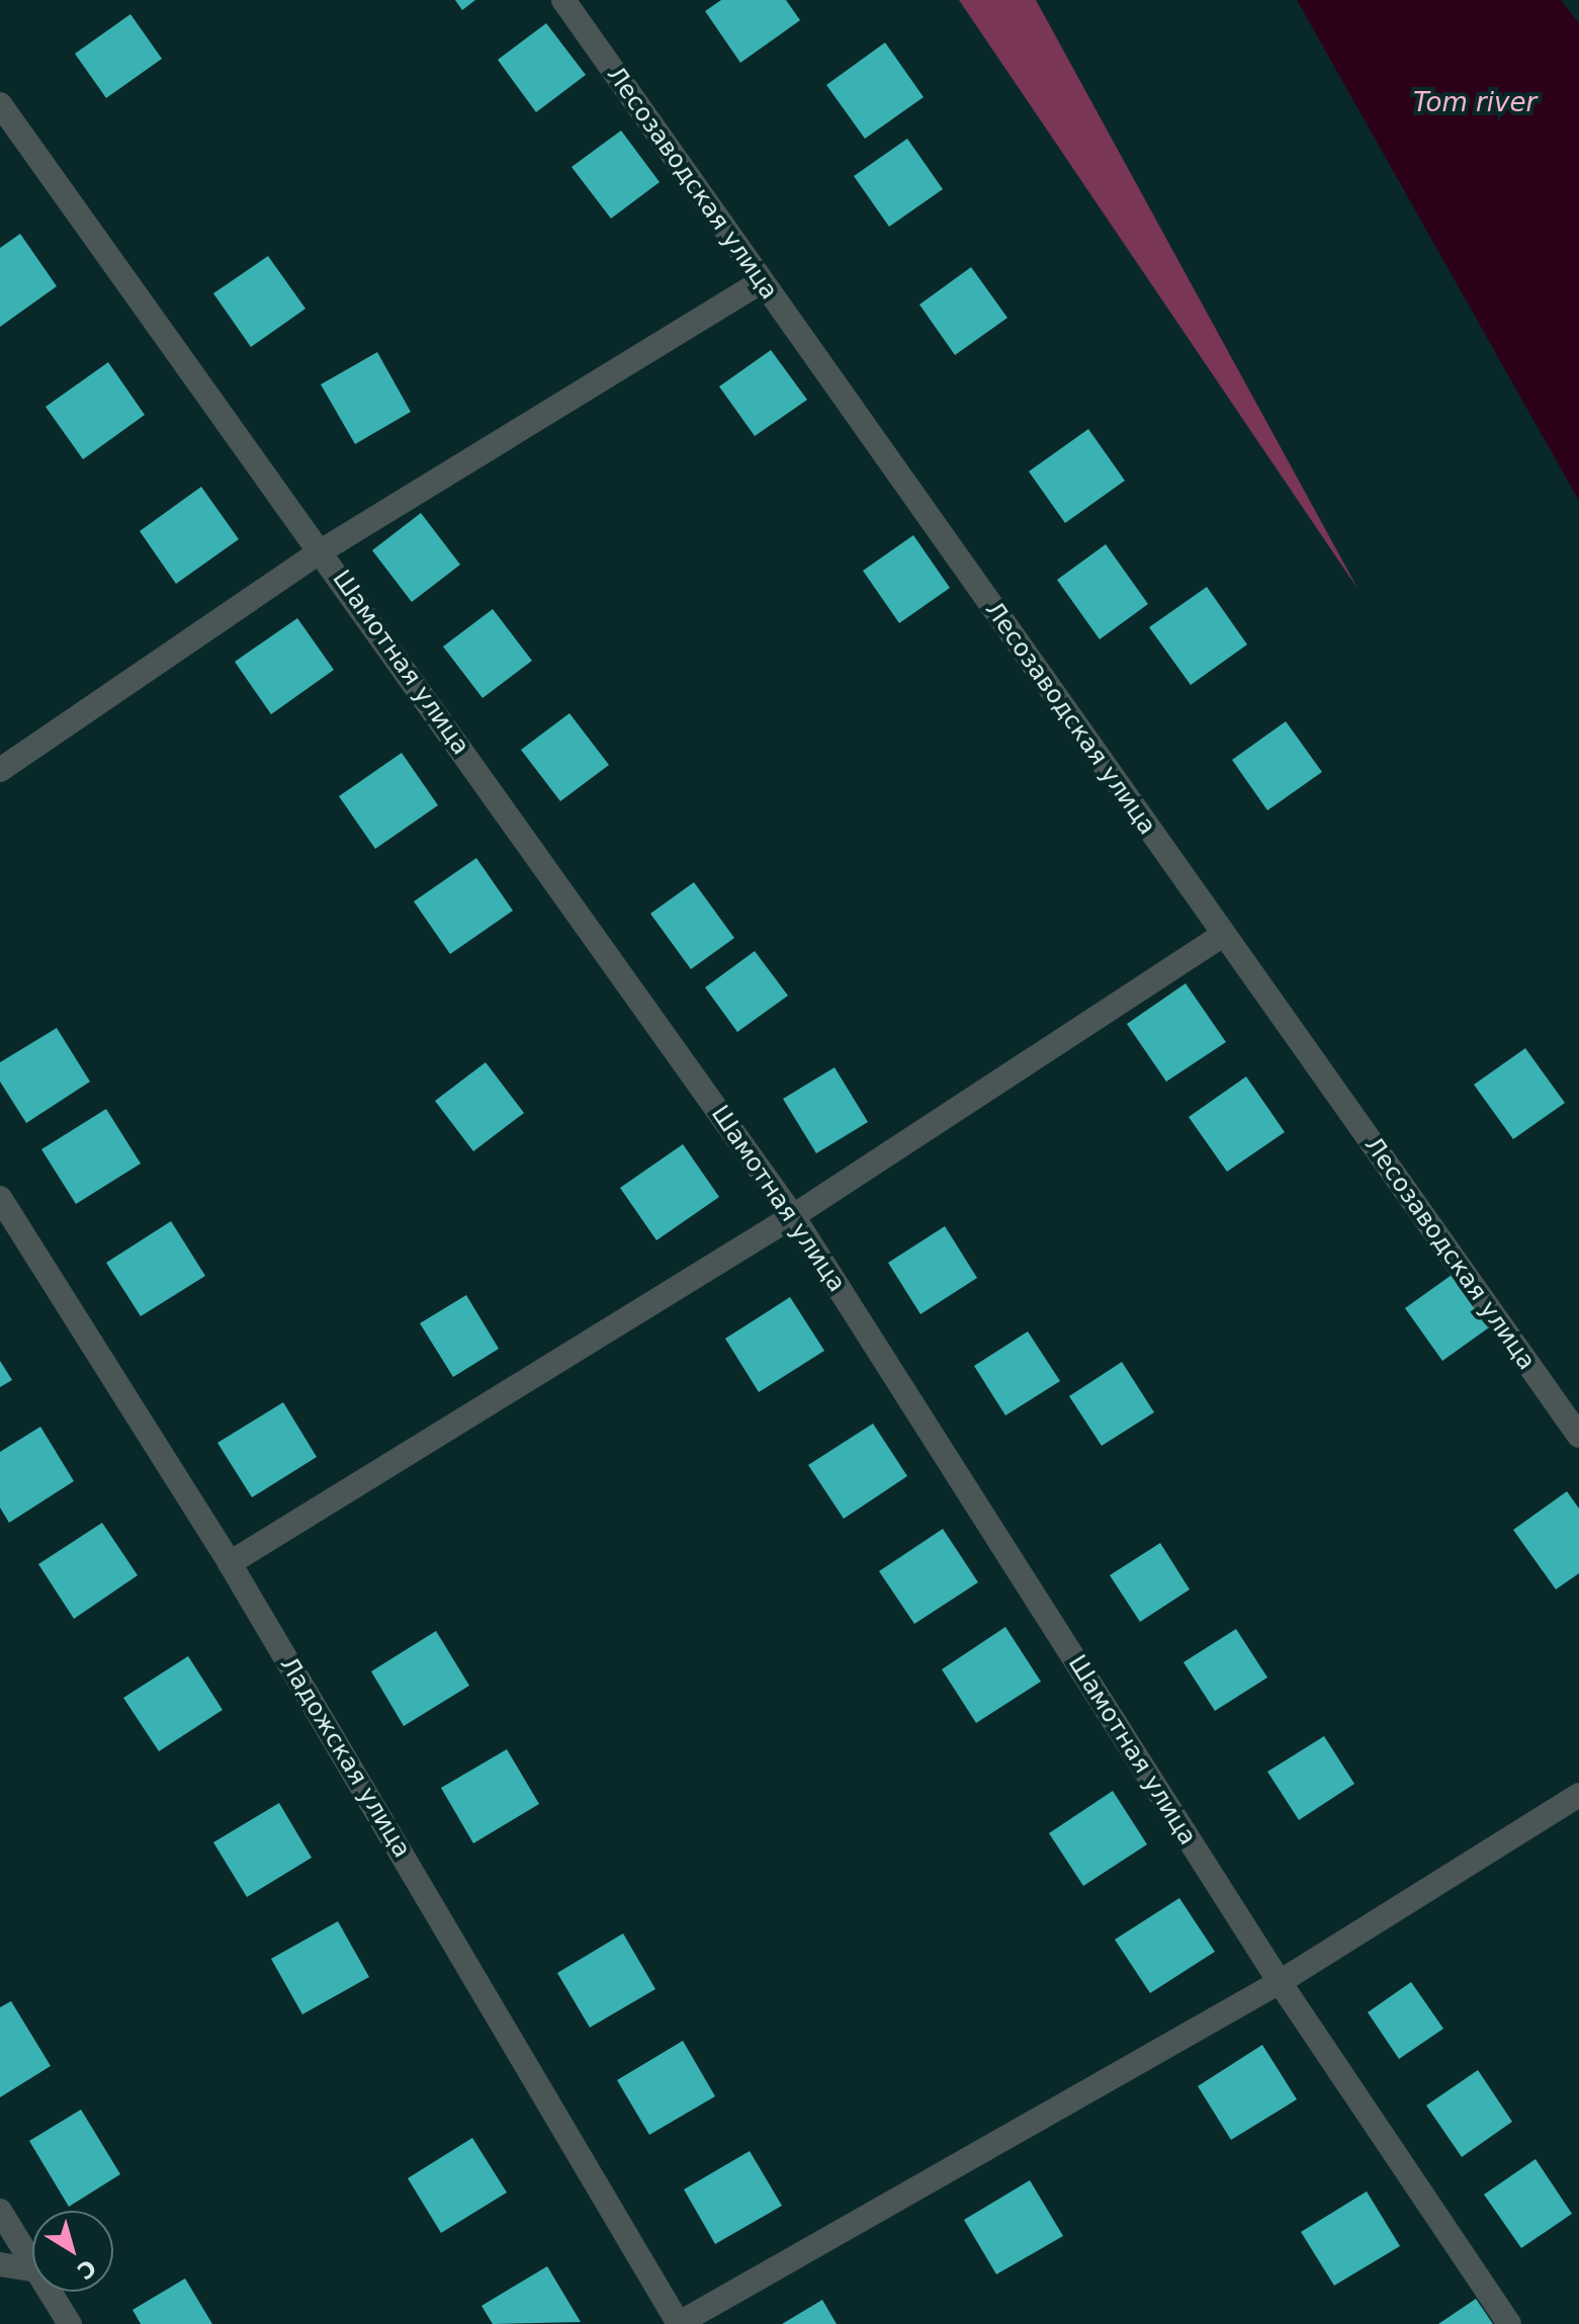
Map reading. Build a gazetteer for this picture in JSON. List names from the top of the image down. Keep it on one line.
{"streets":{"street":["Лесозаводская улица","Шамотная улица","Ладожская улица"]},"water":["Tom river"],"north":"bottom right"}
